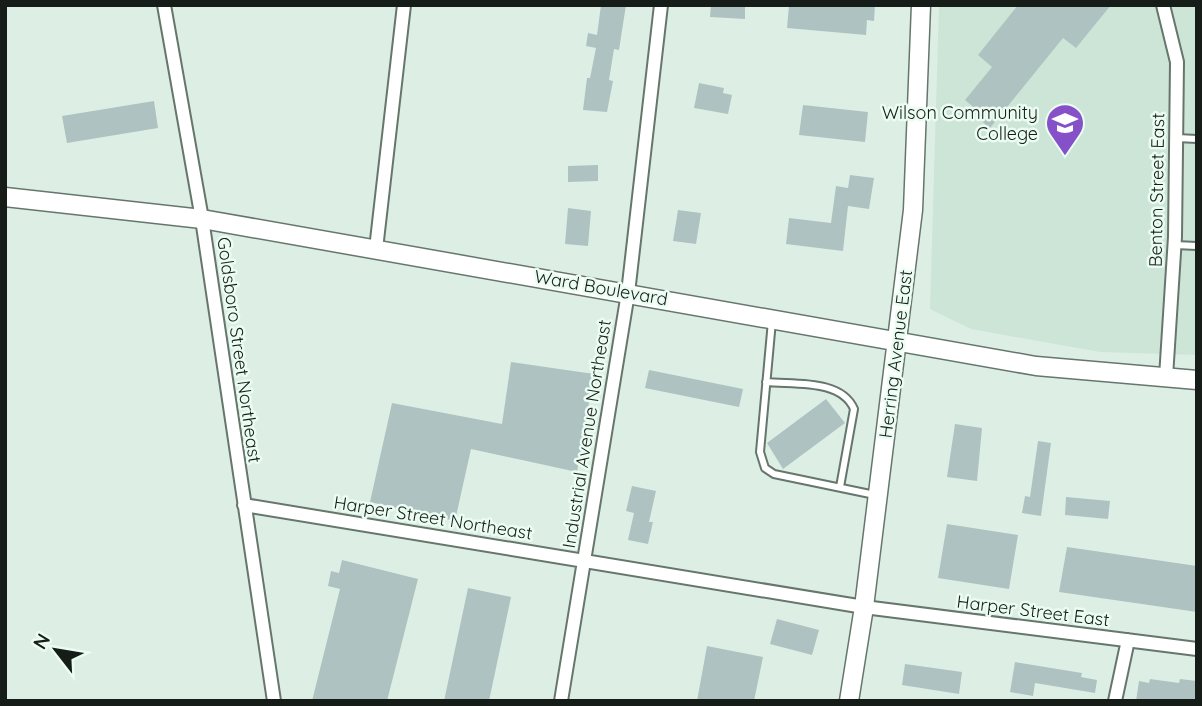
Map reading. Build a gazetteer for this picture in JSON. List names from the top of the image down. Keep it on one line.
{"streets":{"main road":["Ward Boulevard","Herring Avenue East"],"street":["Benton Street East","Goldsboro Street Northeast","Industrial Avenue Northeast","Harper Street Northeast","Harper Street East"]},"crossings":[["Benton Street East","Ward Boulevard"],["Ward Boulevard","Goldsboro Street Northeast"],["Ward Boulevard","Herring Avenue East"],["Ward Boulevard","Industrial Avenue Northeast"],["Goldsboro Street Northeast","Harper Street Northeast"],["Herring Avenue East","Harper Street Northeast"],["Herring Avenue East","Harper Street East"],["Industrial Avenue Northeast","Harper Street Northeast"],["Harper Street Northeast","Harper Street East"]],"places":{"school or university":["Wilson Community College"]},"north":"top left"}
